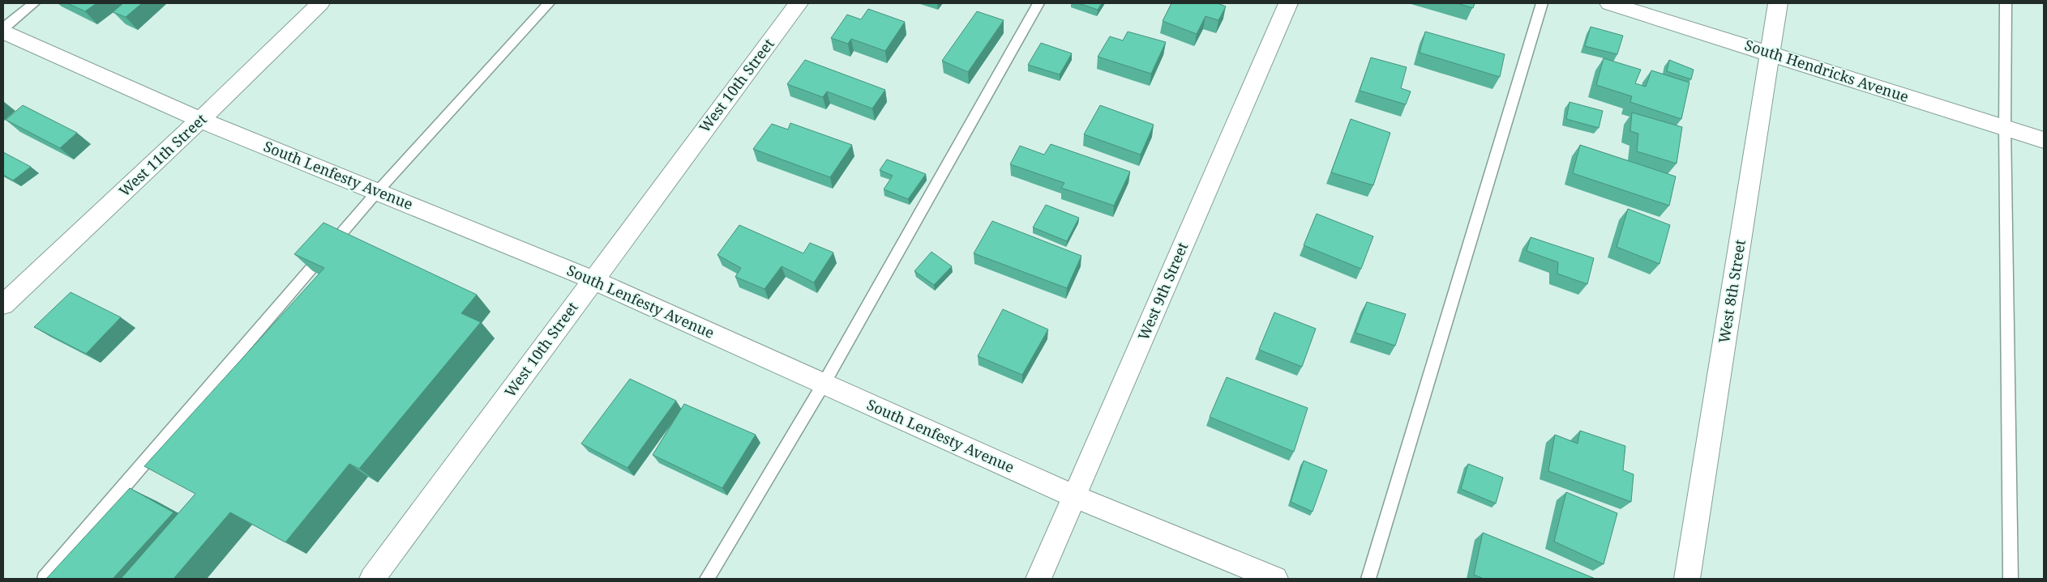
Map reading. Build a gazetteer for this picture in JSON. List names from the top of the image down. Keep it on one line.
{"streets":{"street":["South Hendricks Avenue","West 10th Street","West 11th Street","South Lenfesty Avenue","West 9th Street","West 8th Street"]},"crossings":[["South Hendricks Avenue","West 8th Street"],["West 10th Street","South Lenfesty Avenue"],["West 11th Street","South Lenfesty Avenue"],["South Lenfesty Avenue","West 9th Street"]]}
